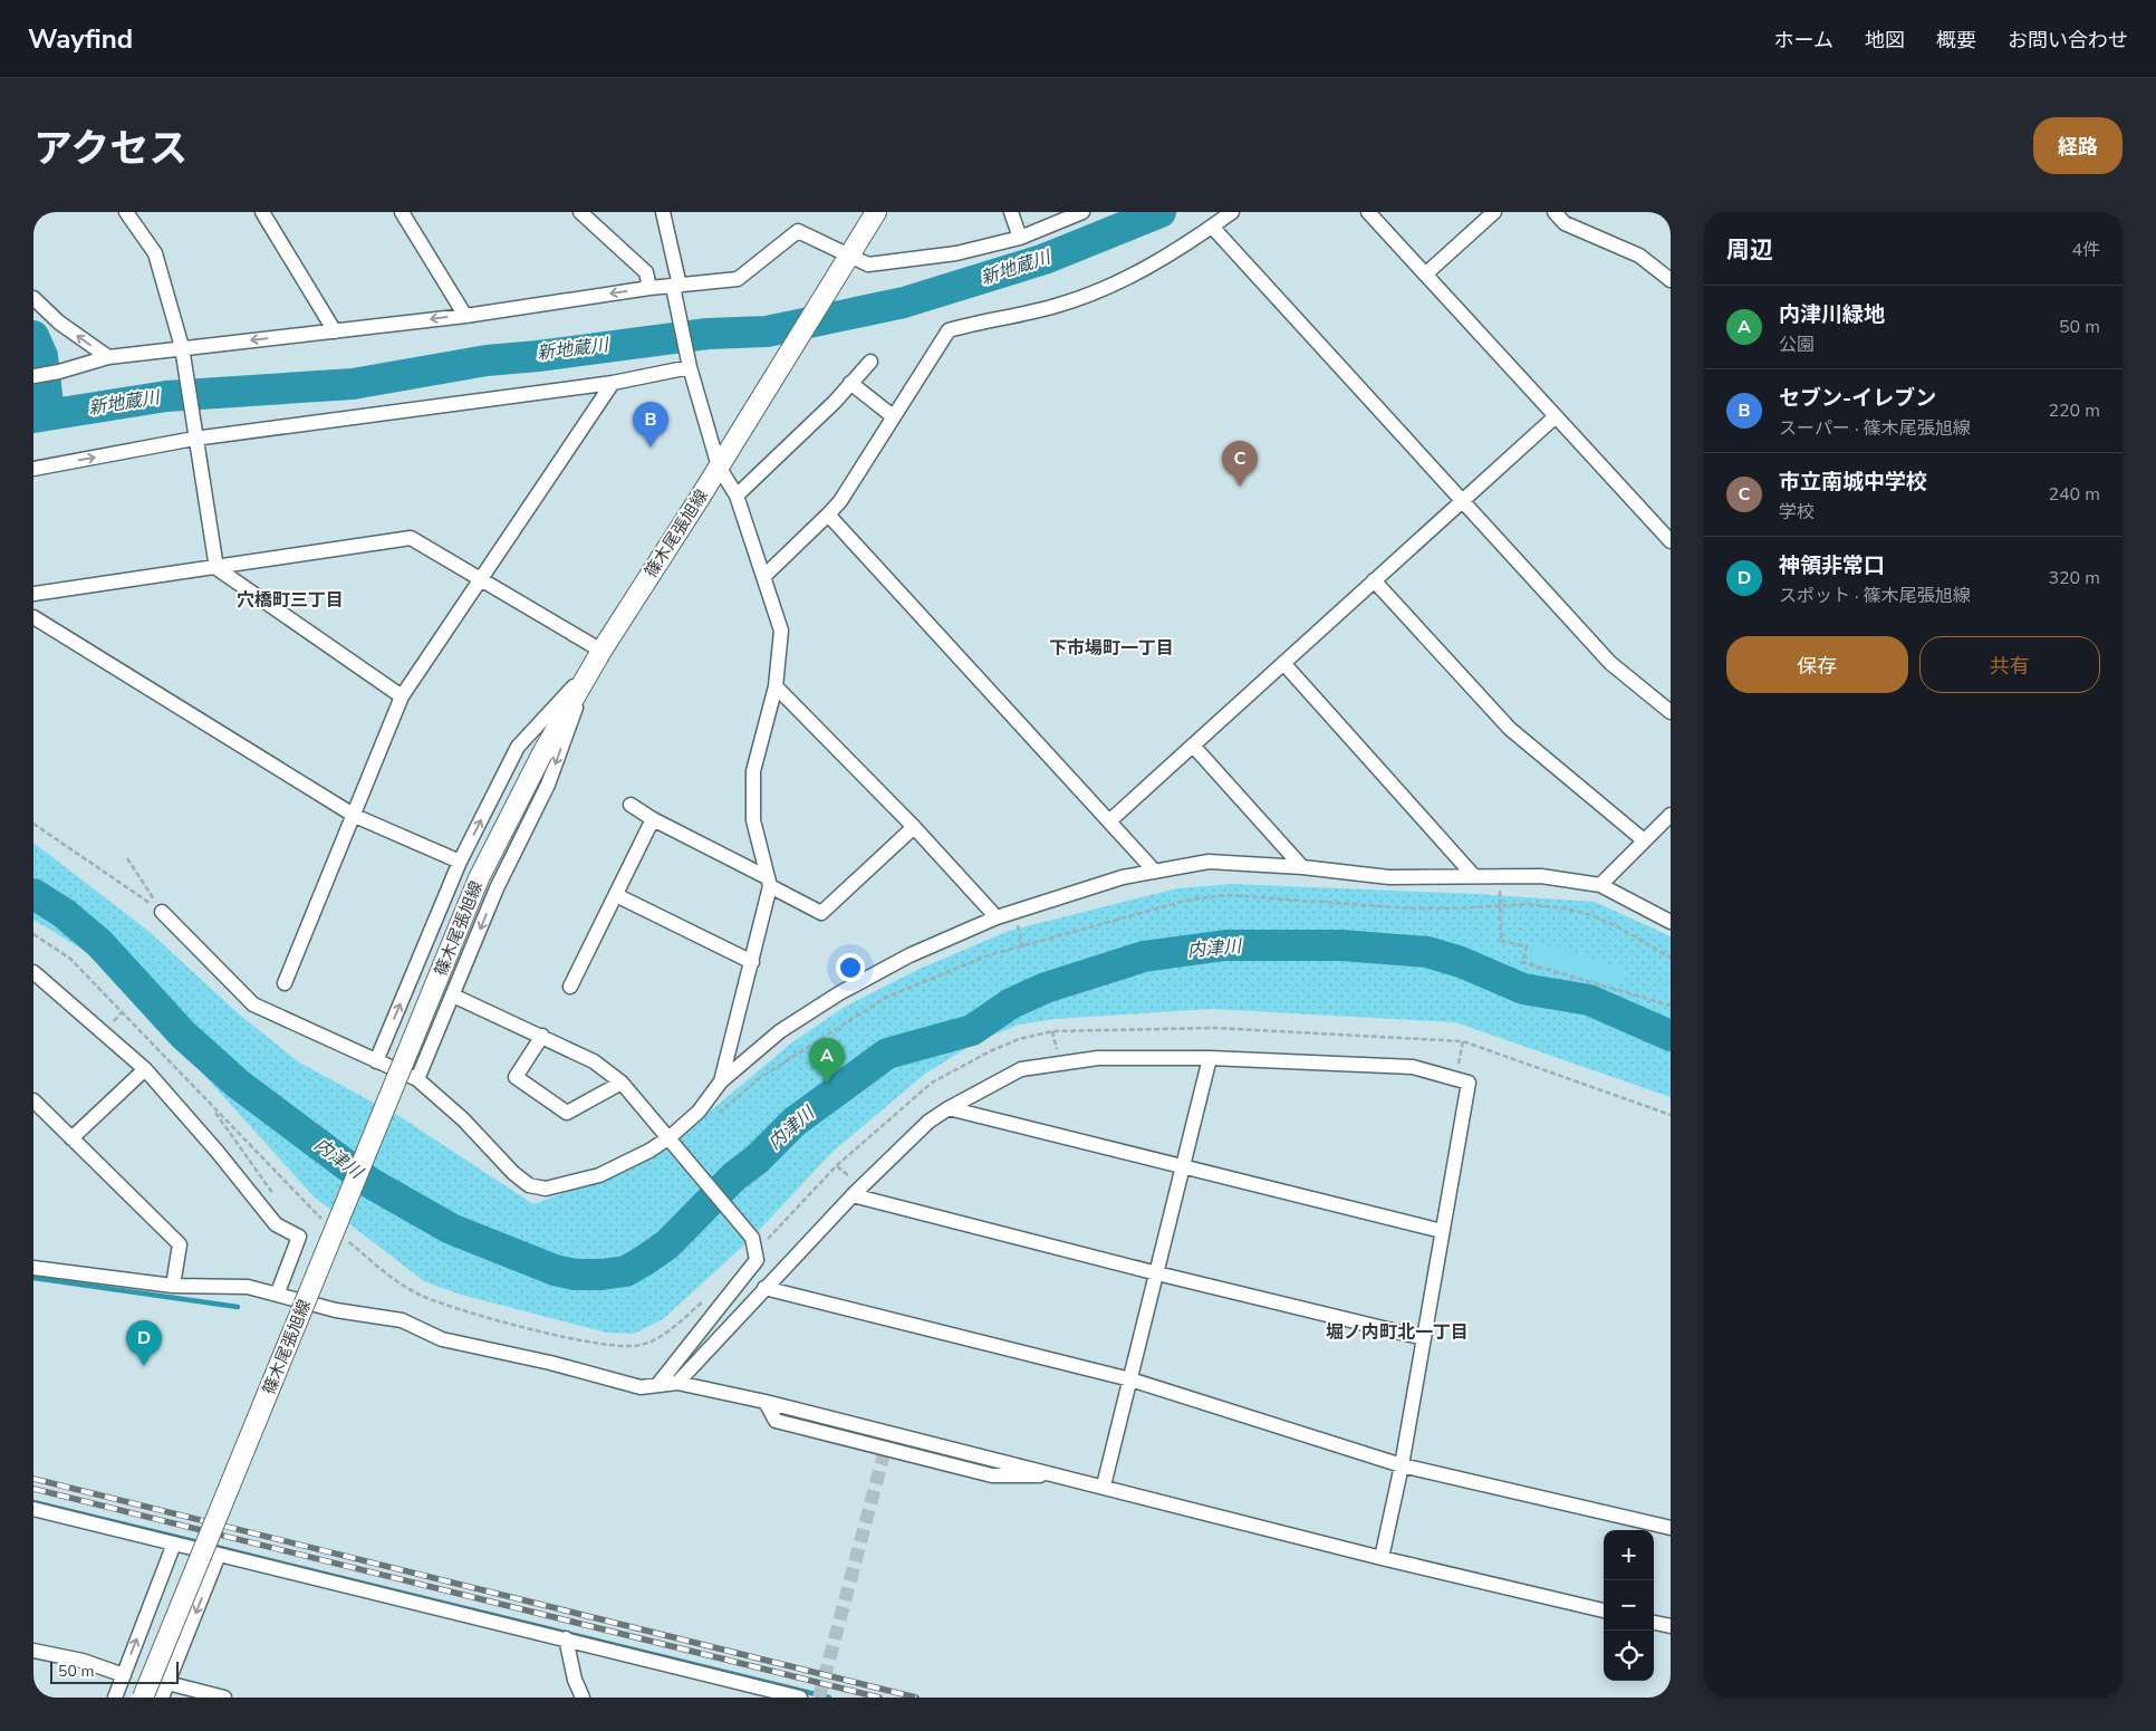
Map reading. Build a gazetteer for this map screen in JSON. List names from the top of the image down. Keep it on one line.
{"streets":{"main road":["篠木尾張旭線"]},"districts":["穴橋町三丁目","下市場町一丁目","堀ノ内町北一丁目"],"water":["新地蔵川","内津川"],"scale_bar":"50 m","page":{"header":"Wayfind","nav":["ホーム","地図","概要","お問い合わせ"],"title":"アクセス","buttons":["経路",["保存","共有"]],"heading":["周辺","4件"],"list":[{"mark":"A","name":"内津川緑地","note":"公園","value":"50 m"},{"mark":"B","name":"セブン-イレブン","note":"スーパー · 篠木尾張旭線","value":"220 m"},{"mark":"C","name":"市立南城中学校","note":"学校","value":"240 m"},{"mark":"D","name":"神領非常口","note":"スポット · 篠木尾張旭線","value":"320 m"}],"pins":["B","C","A","D"],"map_buttons":["+","−"],"scale":"50 m"}}
